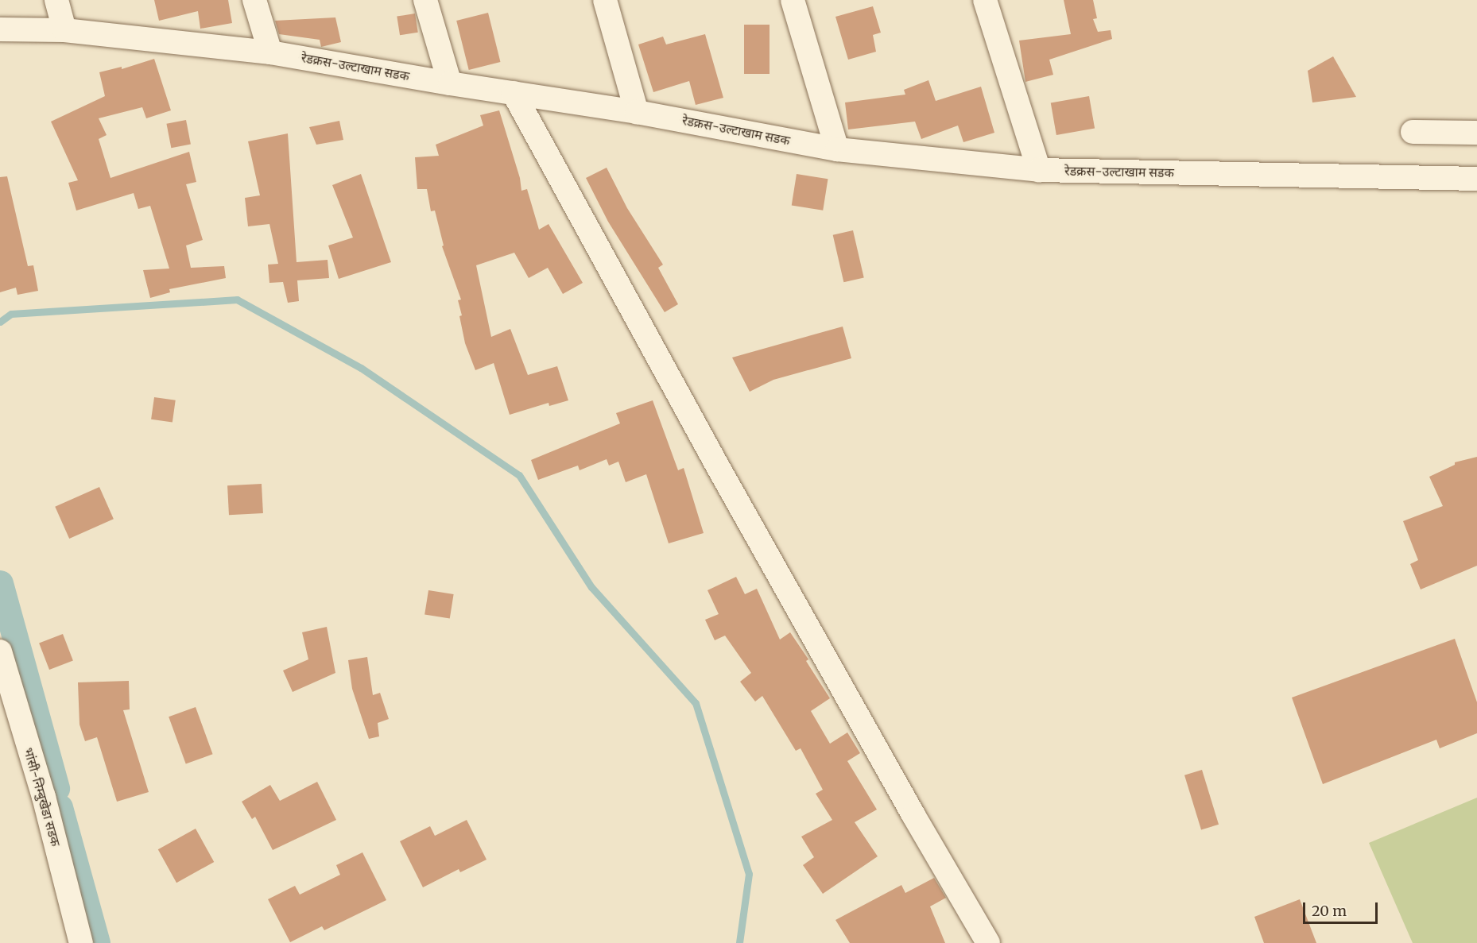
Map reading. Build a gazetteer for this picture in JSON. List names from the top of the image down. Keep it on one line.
{"streets":{"street":["रेडक्रस-उल्टाखाम सडक","भांसी-निम्बुखेडा सडक"]},"scale_bar":"20 m"}
